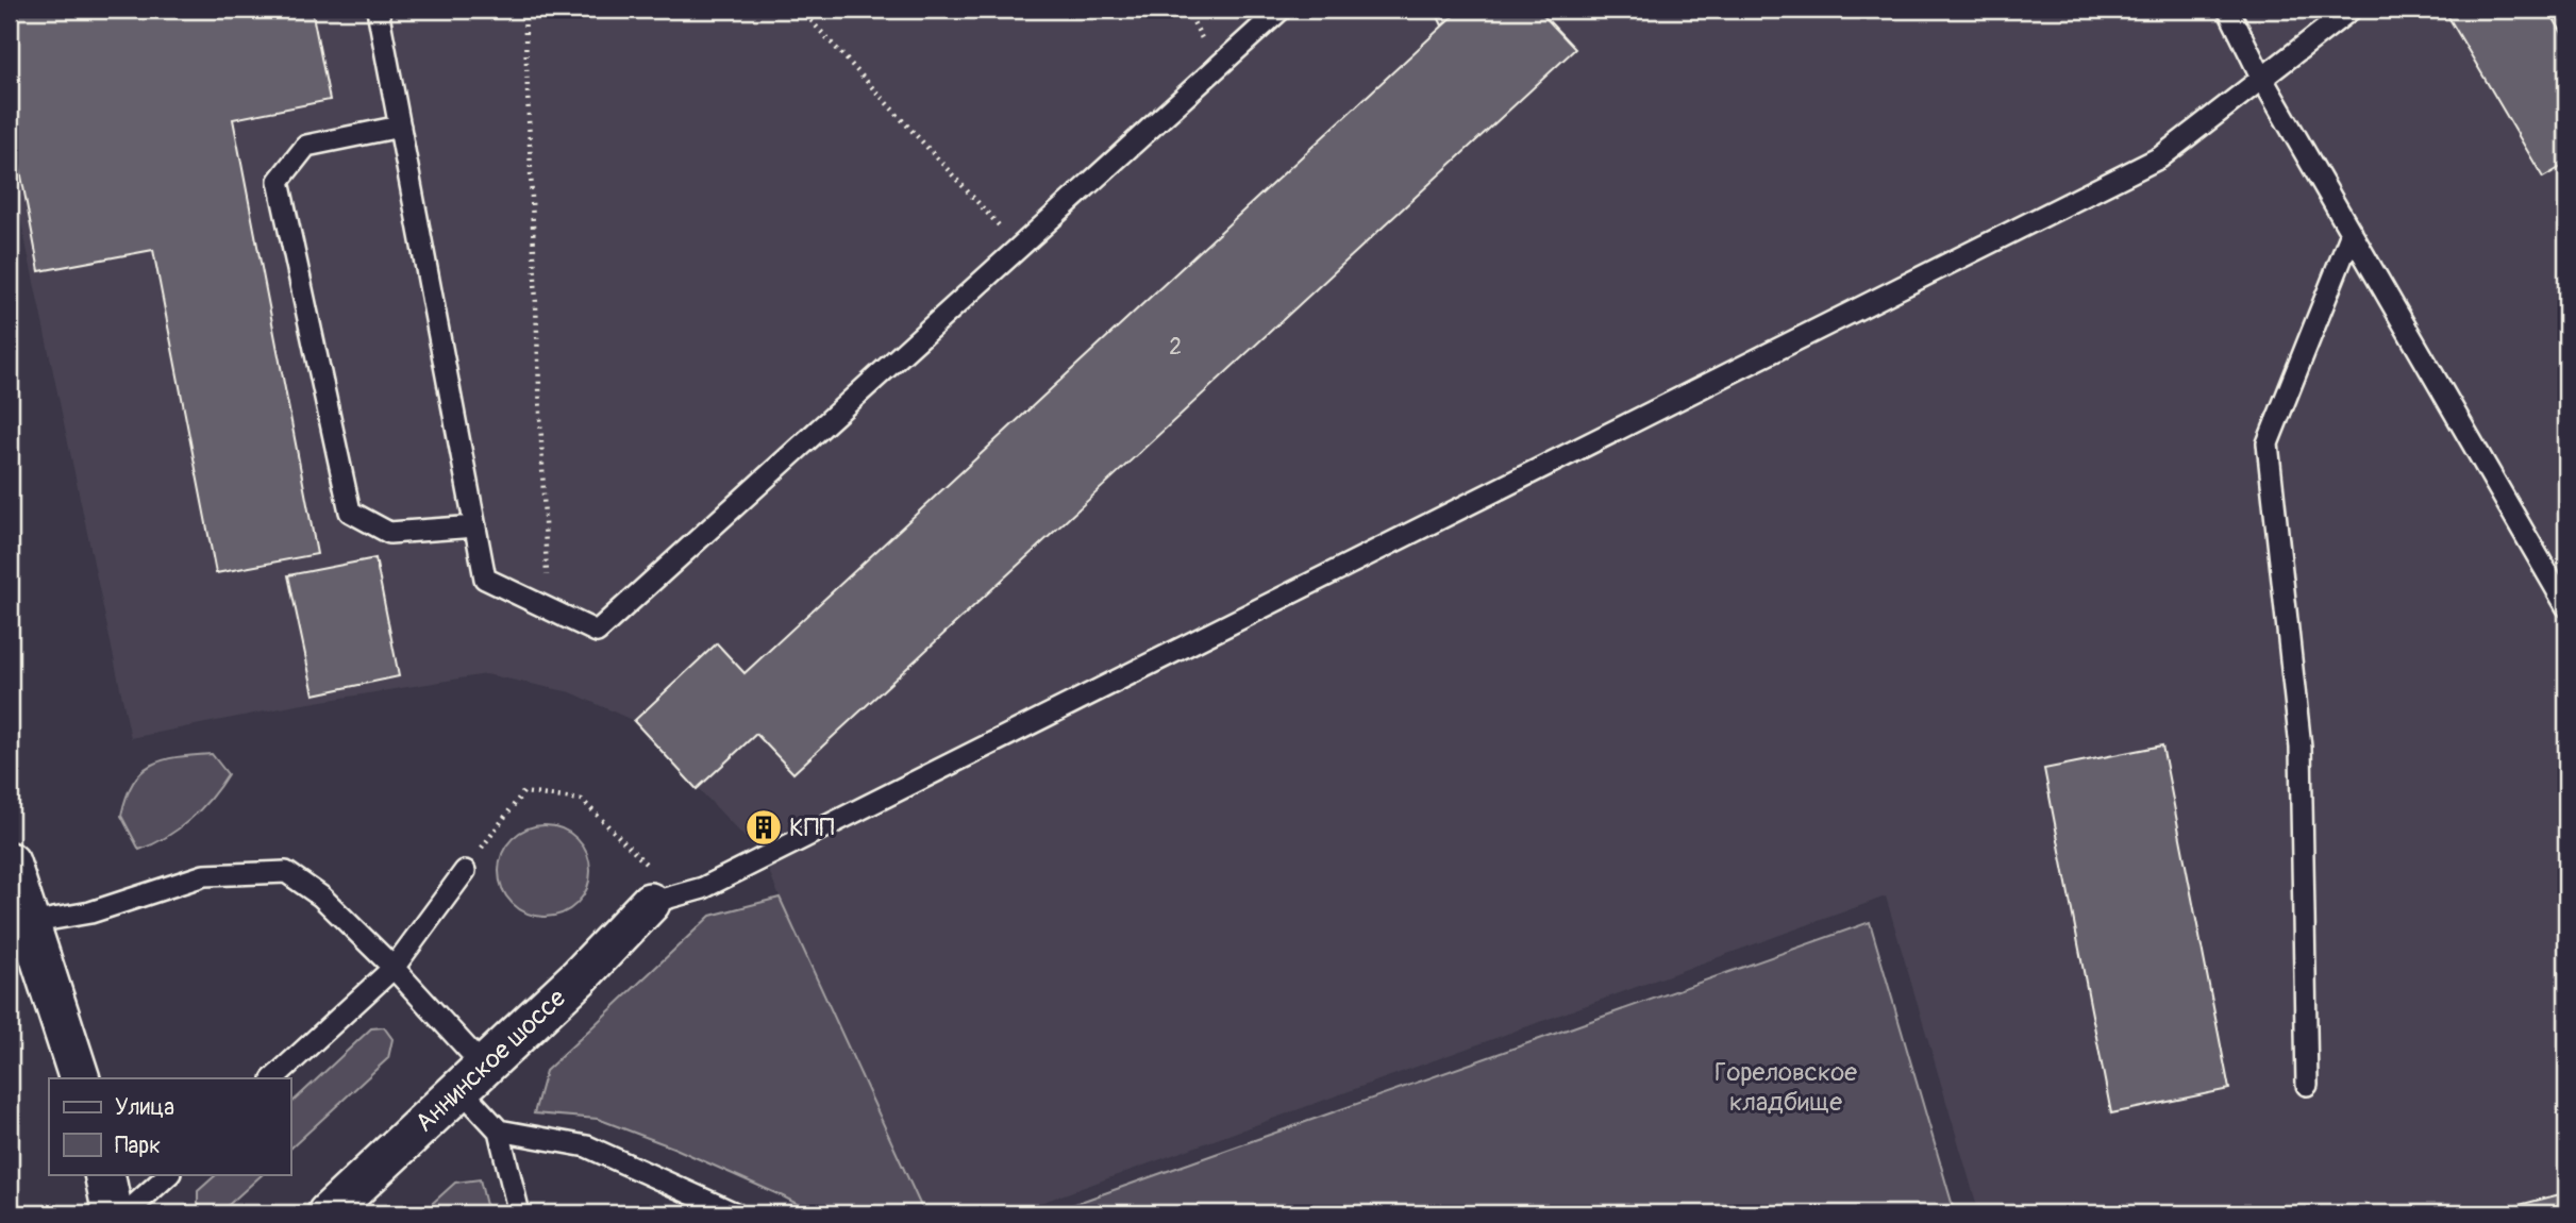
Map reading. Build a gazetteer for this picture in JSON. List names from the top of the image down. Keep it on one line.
{"streets":{"street":["Аннинское шоссе"]},"parks":["Гореловское кладбище"],"places":{"building":["КПП"]},"house_numbers":["2"],"legend":["Улица","Парк"]}
